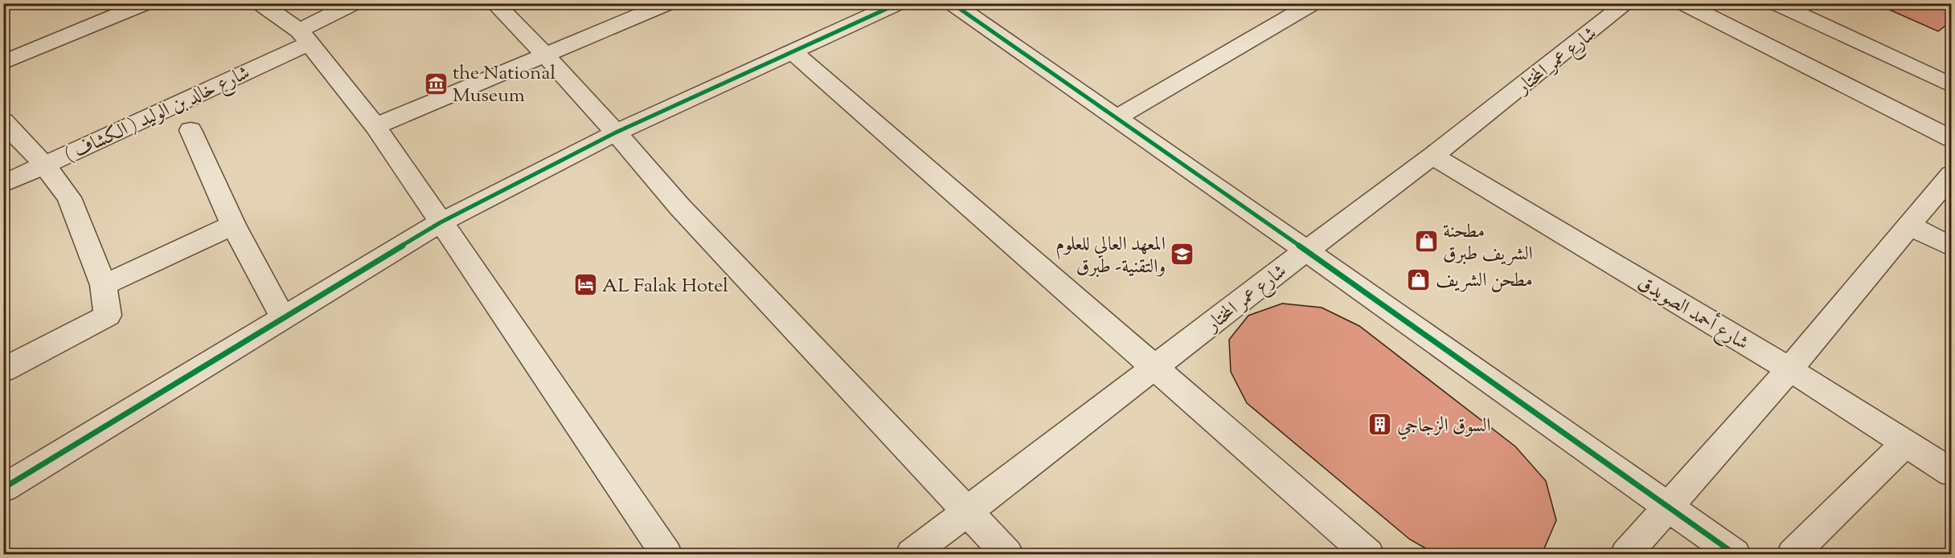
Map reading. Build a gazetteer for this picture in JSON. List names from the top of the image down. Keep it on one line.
{"streets":{"street":["شارع عمر المختار","شارع خالد بن الوليد ( الكشاف )","شارع أحمد الصويدق"]},"crossings":[["شارع عمر المختار","شارع أحمد الصويدق"]],"places":{"museum":["the National Museum"],"shop":["مطحنة الشريف طبرق","مطحن الشريف"],"school or university":["المعهد العالي للعلوم والتقنية- طبرق"],"hotel":["AL Falak Hotel"],"building":["السوق الزجاجي"]}}
